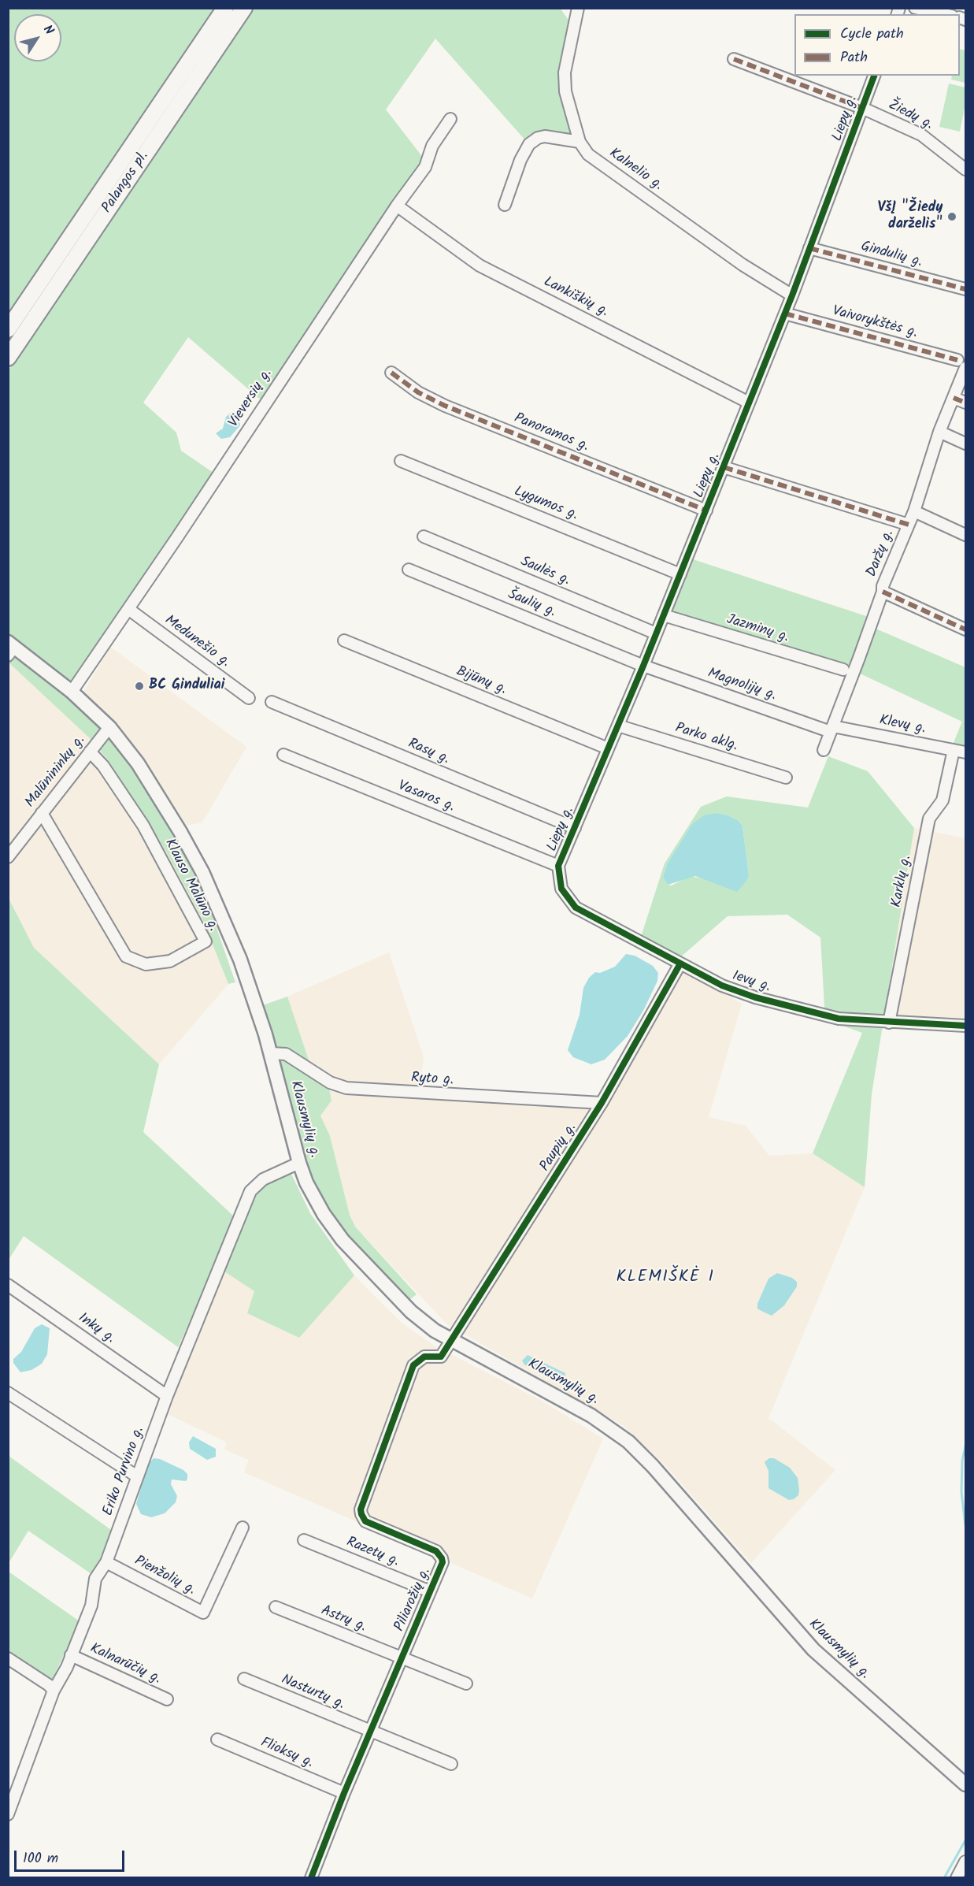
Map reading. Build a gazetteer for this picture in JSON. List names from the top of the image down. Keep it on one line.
{"streets":{"highway":["Palangos pl."],"main road":["Klausmylių g."],"street":["Žiedų g.","Liepų g.","Kalnelio g.","Gindulių g.","Lankiškių g.","Vaivorykštės g.","Vieversių g.","Panoramos g.","Lygumos g.","Daržų g.","Saulės g.","Šaulių g.","Jazminų g.","Medunešio g.","Bijūnų g.","Magnolijų g.","Klevų g.","Parko aklg.","Rasų g.","Malūnininkų g.","Vasaros g.","Karklų g.","Klauso Malūno g.","Ievų g.","Ryto g.","Paupių g.","Inkų g.","Eriko Purvino g.","Razetų g.","Pienžolių g.","Piliarožių g.","Astrų g.","Kalnarūčių g.","Nasturtų g.","Flioksų g."]},"crossings":[["Žiedų g.","Liepų g."],["Liepų g.","Kalnelio g."],["Liepų g.","Gindulių g."],["Liepų g.","Lankiškių g."],["Liepų g.","Vaivorykštės g."],["Liepų g.","Panoramos g."],["Liepų g.","Lygumos g."],["Liepų g.","Saulės g."],["Liepų g.","Šaulių g."],["Liepų g.","Jazminų g."],["Liepų g.","Bijūnų g."],["Liepų g.","Magnolijų g."],["Liepų g.","Parko aklg."],["Liepų g.","Rasų g."],["Liepų g.","Vasaros g."],["Liepų g.","Ievų g."],["Lankiškių g.","Vieversių g."],["Vieversių g.","Medunešio g."],["Vieversių g.","Klausmylių g."],["Daržų g.","Magnolijų g."],["Daržų g.","Klevų g."],["Šaulių g.","Magnolijų g."],["Magnolijų g.","Klevų g."],["Klevų g.","Karklų g."],["Malūnininkų g.","Klauso Malūno g."],["Malūnininkų g.","Klausmylių g."],["Karklų g.","Ievų g."],["Ievų g.","Paupių g."],["Ryto g.","Klausmylių g."],["Ryto g.","Paupių g."],["Klausmylių g.","Paupių g."],["Klausmylių g.","Eriko Purvino g."],["Klausmylių g.","Piliarožių g."],["Paupių g.","Piliarožių g."],["Inkų g.","Eriko Purvino g."],["Eriko Purvino g.","Pienžolių g."],["Eriko Purvino g.","Kalnarūčių g."],["Razetų g.","Piliarožių g."],["Piliarožių g.","Astrų g."],["Piliarožių g.","Nasturtų g."],["Piliarožių g.","Flioksų g."]],"districts":["KLEMIŠKĖ I"],"places":["VšĮ \"Žiedų darželis\"","BC Ginduliai"],"legend":["Cycle path","Path"],"scale_bar":"100 m","north":"top right"}
